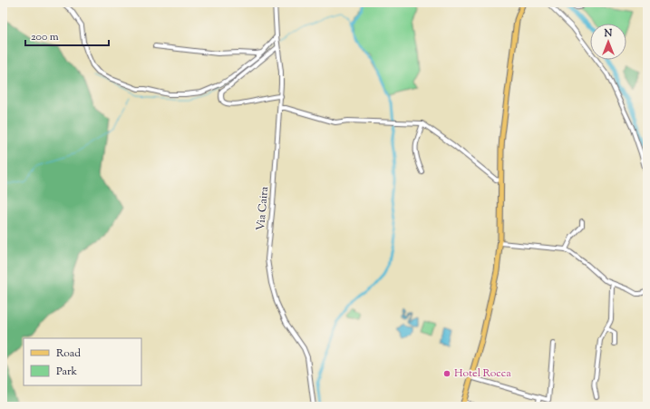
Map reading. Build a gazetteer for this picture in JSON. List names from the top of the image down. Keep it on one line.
{"streets":{"street":["Via Caira"]},"places":["Hotel Rocca"],"legend":["Road","Park"],"scale_bar":"200 m","north":"top"}
